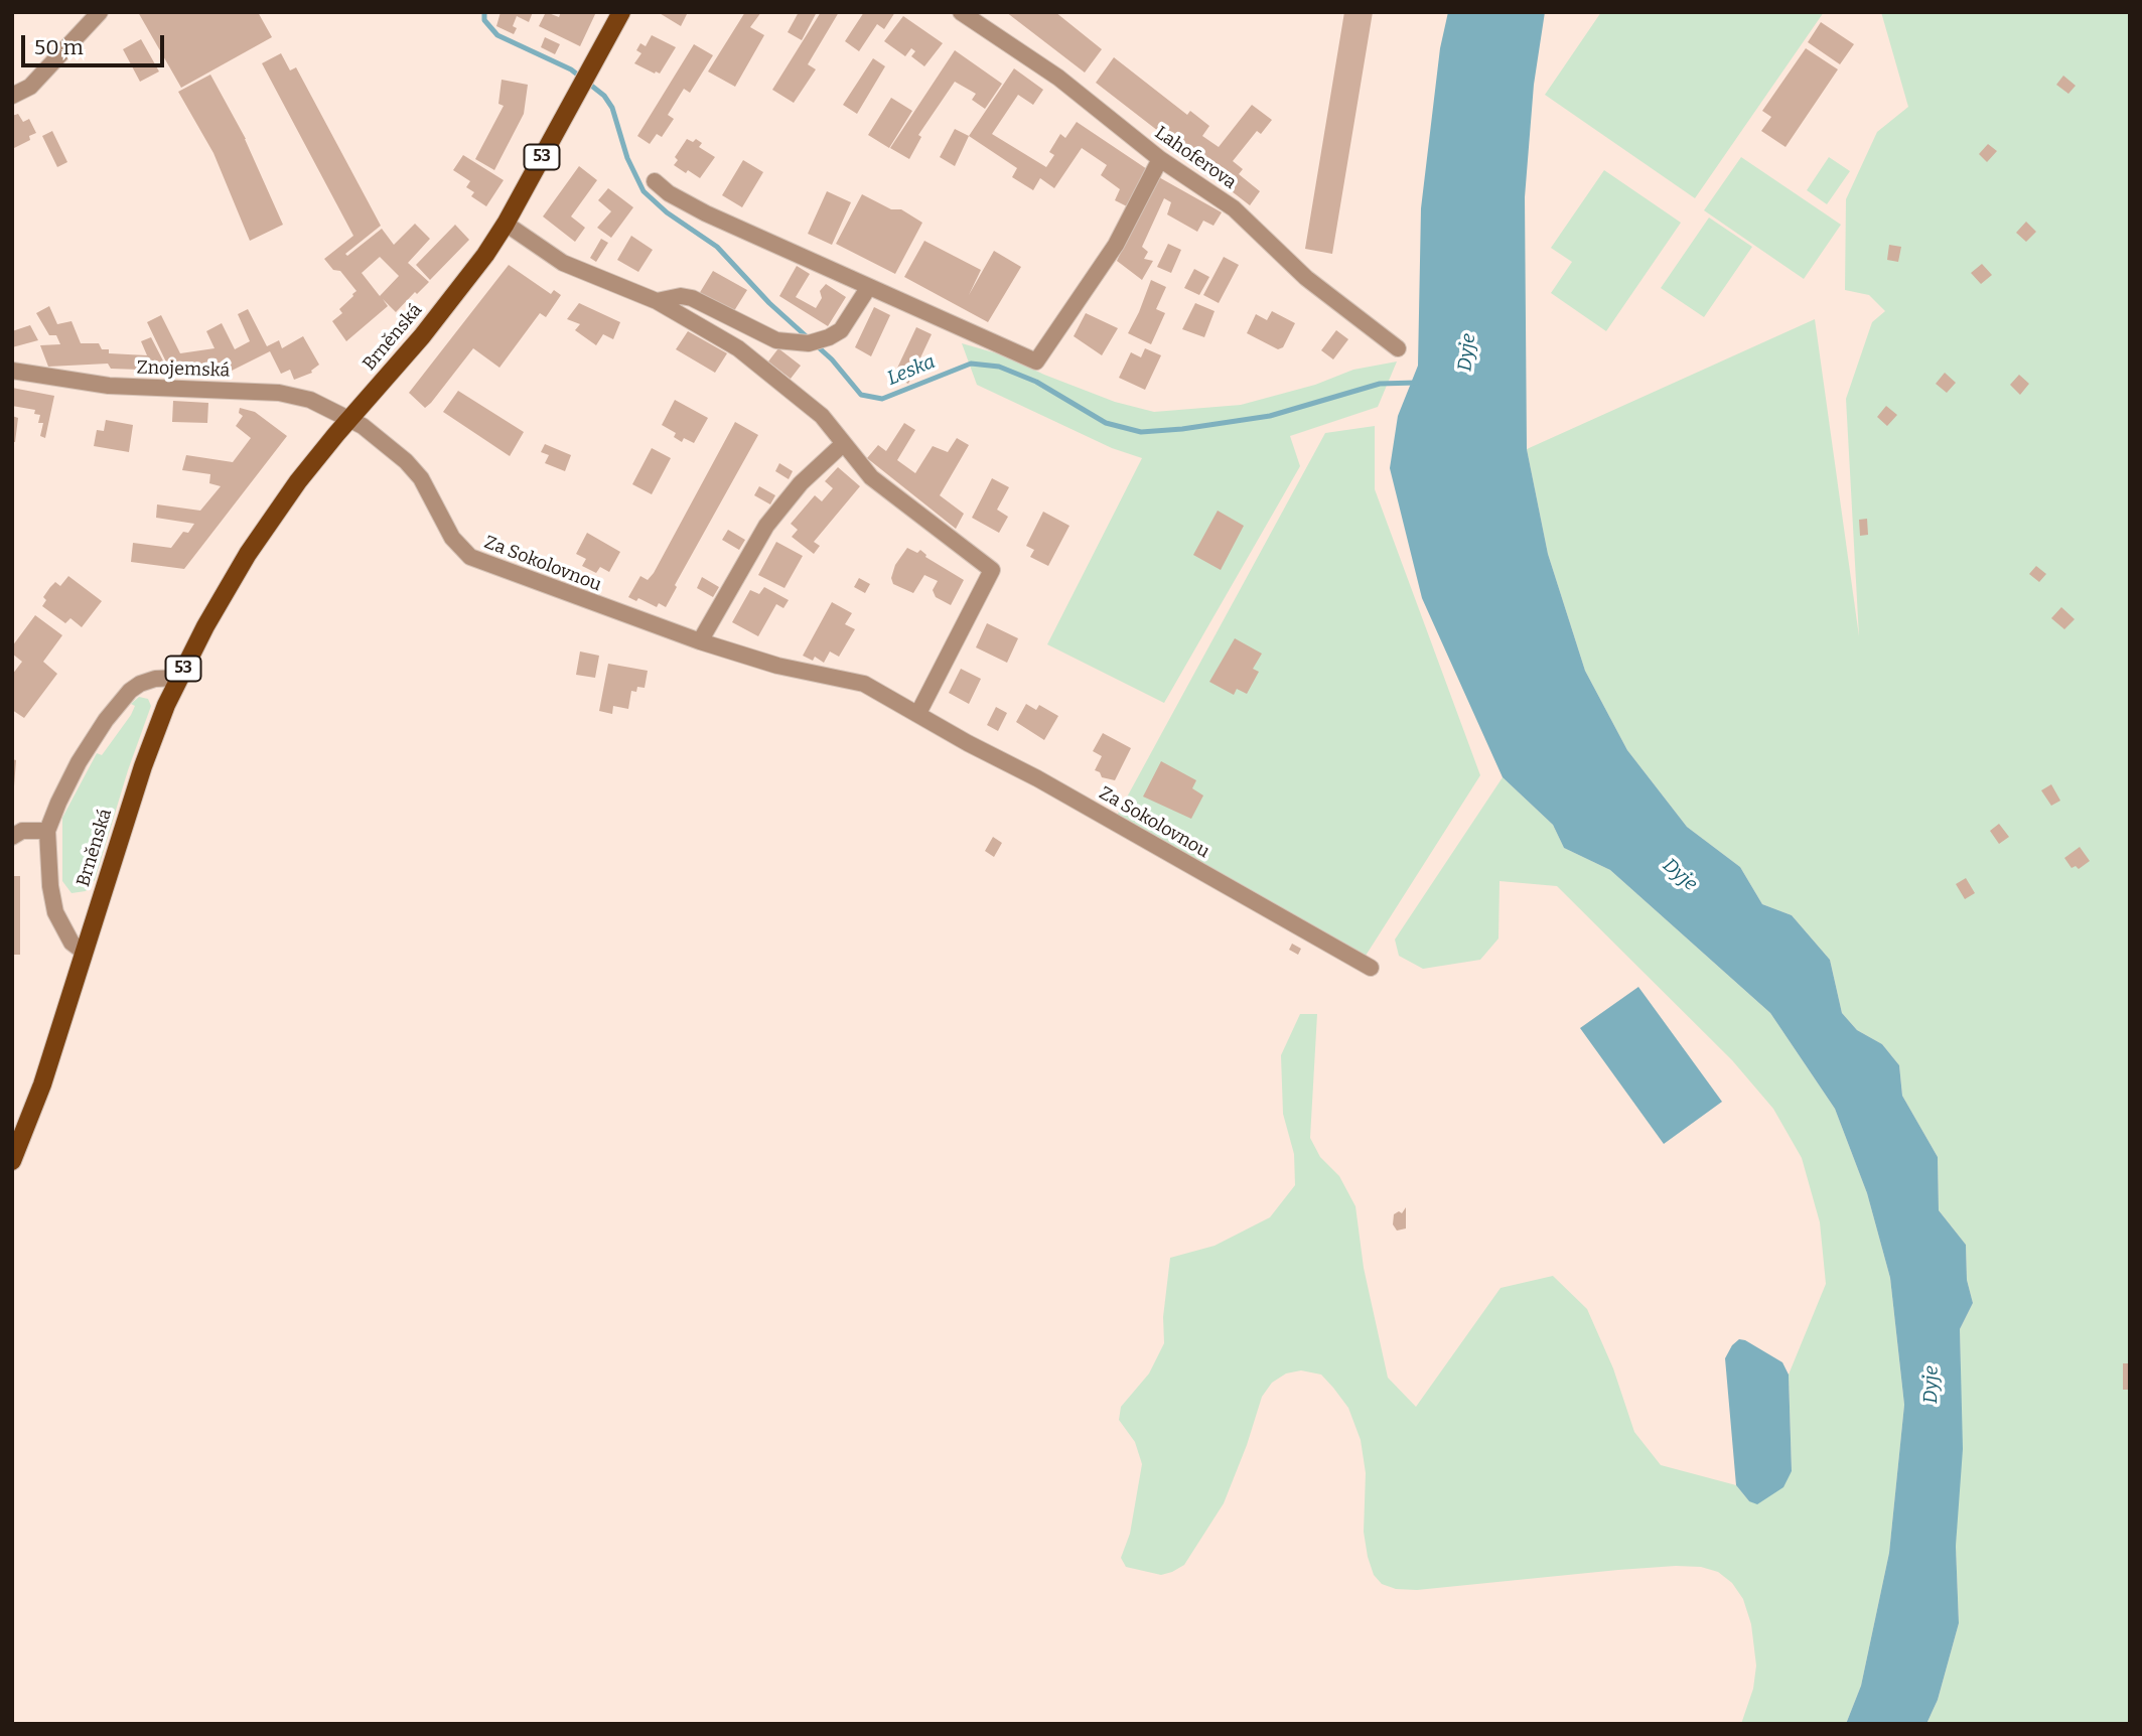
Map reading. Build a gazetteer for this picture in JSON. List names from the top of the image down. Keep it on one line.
{"streets":{"main road":["53","Brněnská"],"street":["Lahoferova","Znojemská","Za Sokolovnou"]},"crossings":[["Brněnská","Znojemská"],["Brněnská","Za Sokolovnou"],["Znojemská","Za Sokolovnou"]],"water":["Dyje","Leska"],"scale_bar":"50 m"}
